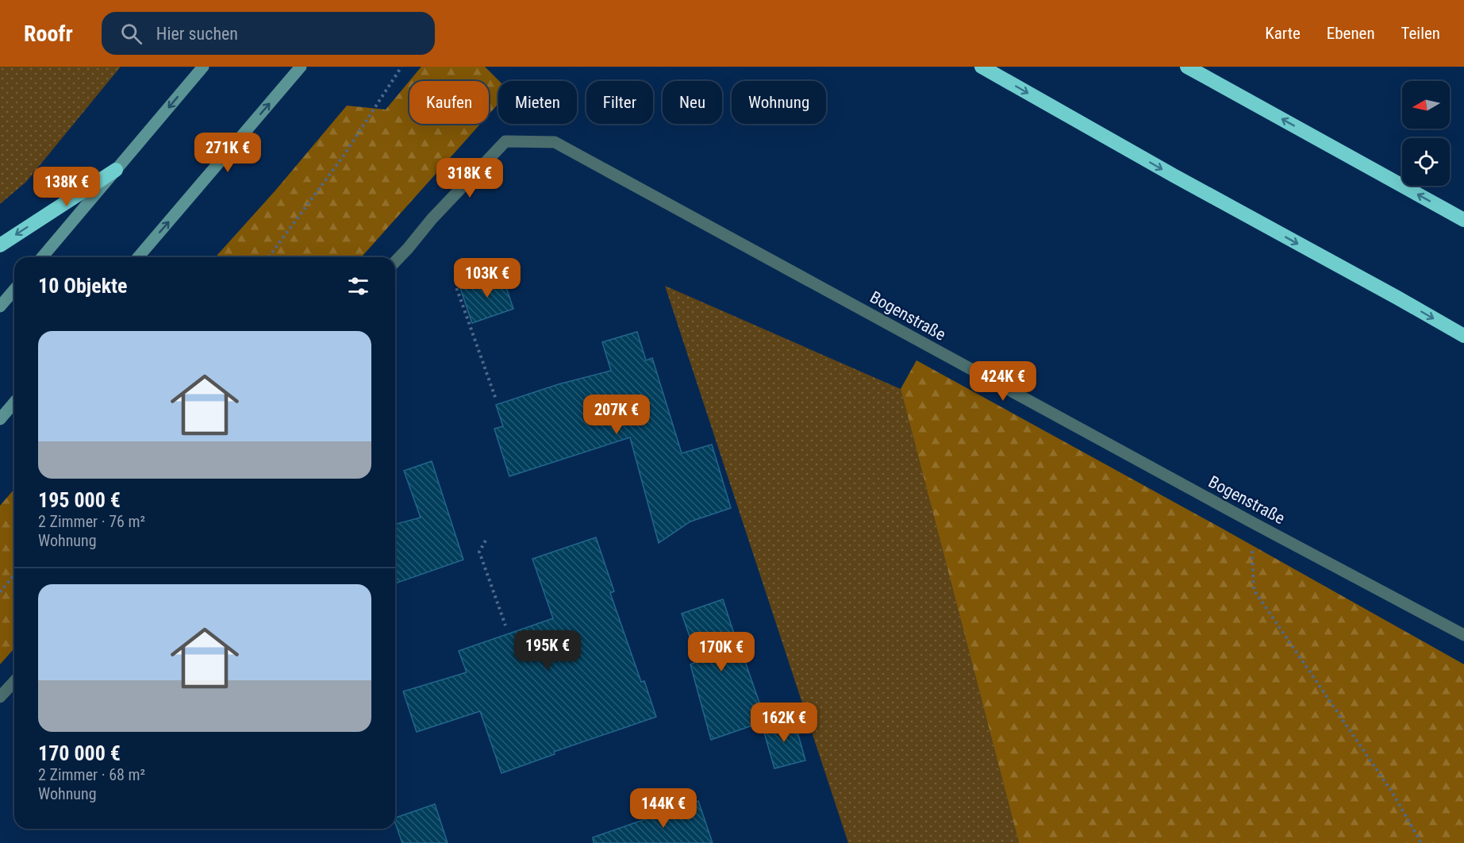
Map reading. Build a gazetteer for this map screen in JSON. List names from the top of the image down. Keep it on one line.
{"streets":{"street":["Bogenstraße"]},"north":"left","page":{"header":"Roofr","search":"Hier suchen","nav":["Karte","Ebenen","Teilen"],"chip":["Kaufen","Mieten","Filter","Neu","Wohnung"],"price":["271K €","318K €","138K €","103K €","424K €","207K €","195K €","170K €","162K €","144K €"],"heading":"10 Objekte","list":[{"name":"195 000 €","note":"2 Zimmer · 76 m² · Wohnung"},{"name":"170 000 €","note":"2 Zimmer · 68 m² · Wohnung"}]}}
